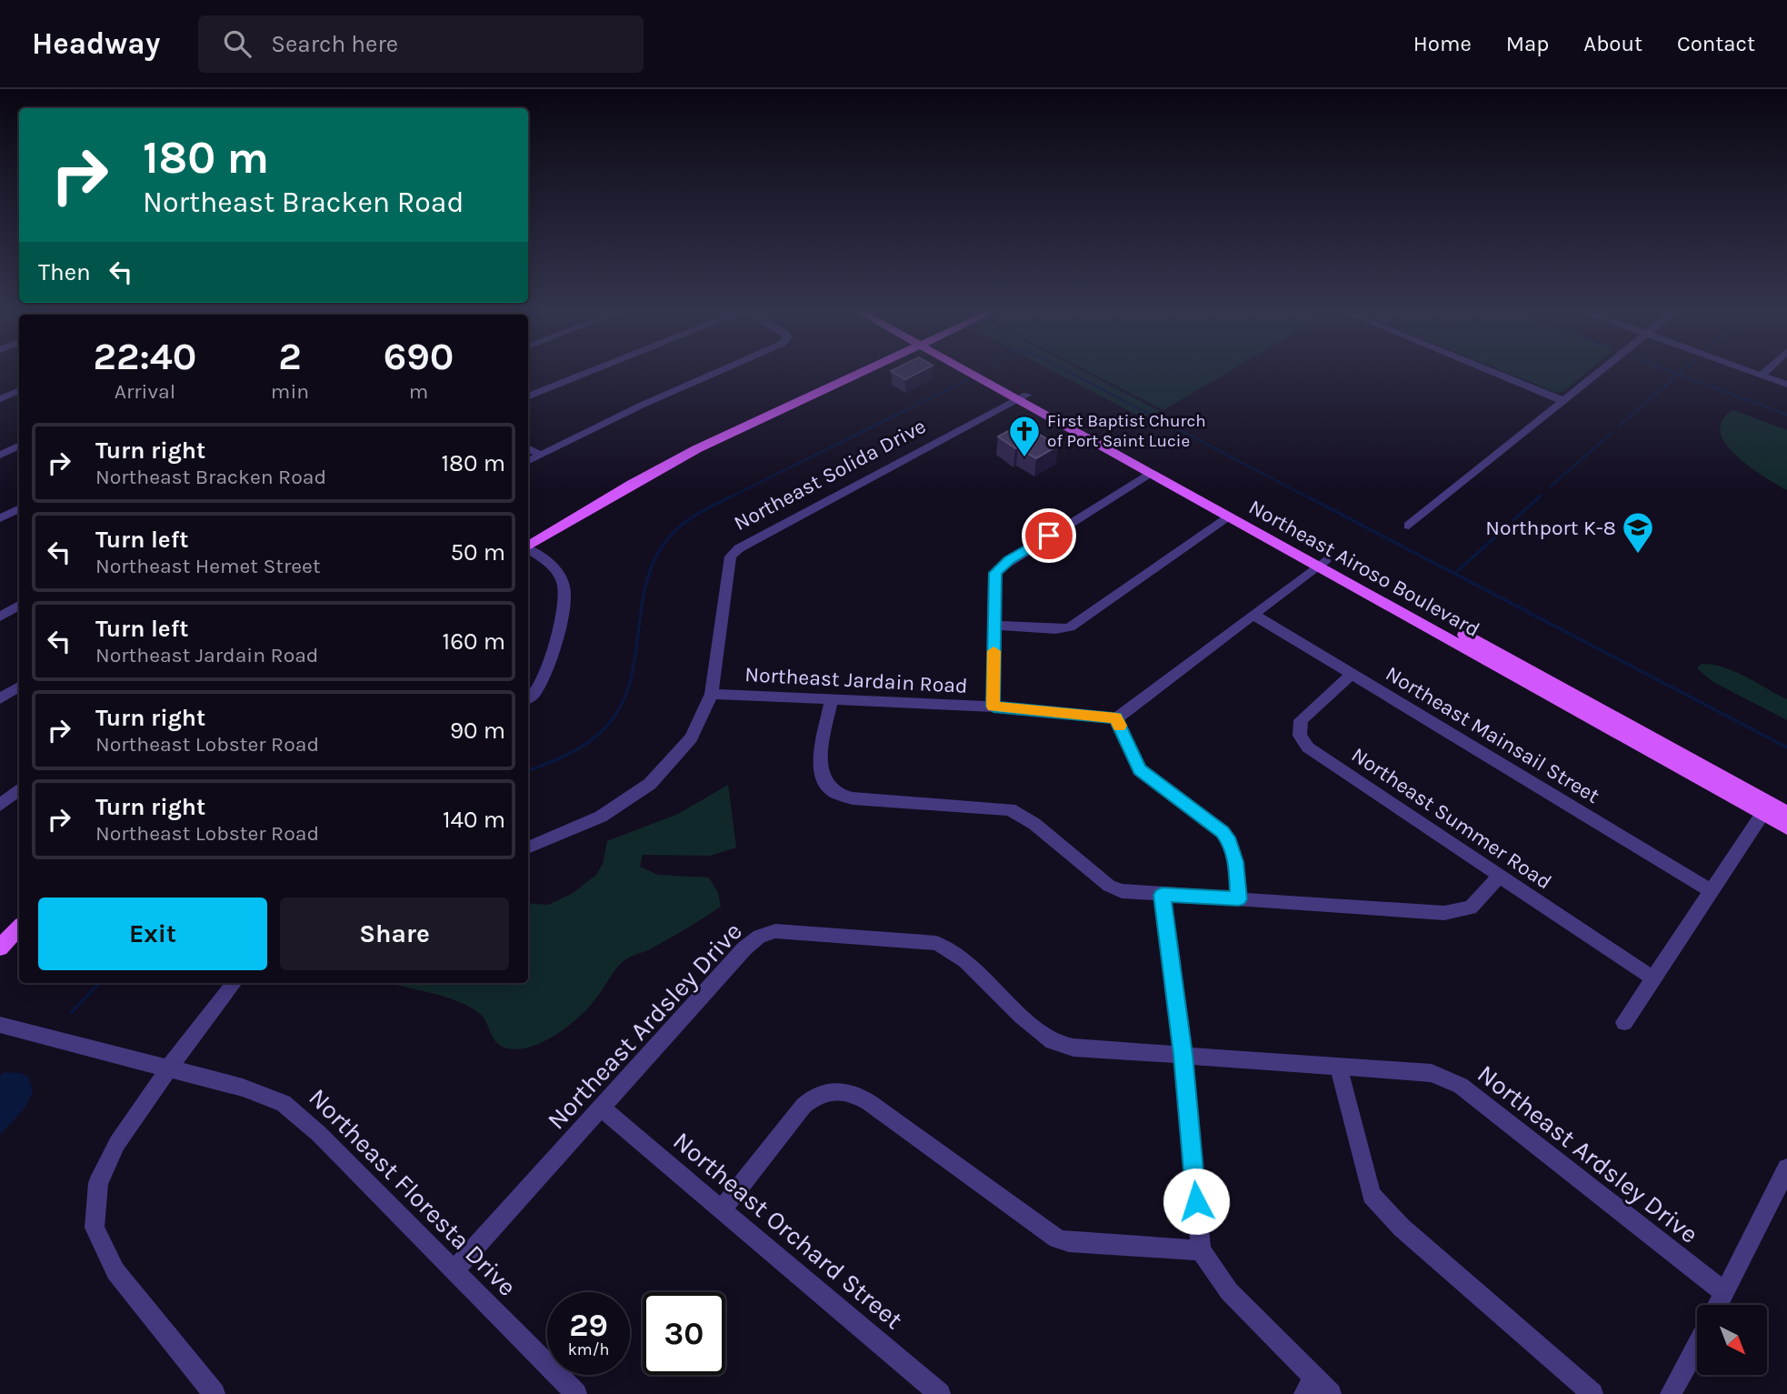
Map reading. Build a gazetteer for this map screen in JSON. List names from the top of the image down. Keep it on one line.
{"streets":{"main road":["Northeast Airoso Boulevard"],"street":["Northeast Solida Drive","Northeast Jardain Road","Northeast Mainsail Street","Northeast Summer Road","Northeast Ardsley Drive","Northeast Floresta Drive","Northeast Orchard Street"]},"crossings":[["Northeast Solida Drive","Northeast Airoso Boulevard"],["Northeast Solida Drive","Northeast Jardain Road"],["Northeast Mainsail Street","Northeast Summer Road"],["Northeast Ardsley Drive","Northeast Floresta Drive"],["Northeast Ardsley Drive","Northeast Orchard Street"]],"places":{"church":["First Baptist Church of Port Saint Lucie"],"school or university":["Northport K-8"]},"north":"bottom right","page":{"header":"Headway","search":"Search here","nav":["Home","Map","About","Contact"],"turn":["180 m","Northeast Bracken Road"],"then":"Then","eta":["22:40","Arrival","2","min","690","m"],"list":[{"name":"Turn right","note":"Northeast Bracken Road","value":"180 m"},{"name":"Turn left","note":"Northeast Hemet Street","value":"50 m"},{"name":"Turn left","note":"Northeast Jardain Road","value":"160 m"},{"name":"Turn right","note":"Northeast Lobster Road","value":"90 m"},{"name":"Turn right","note":"Northeast Lobster Road","value":"140 m"}],"buttons":["Exit","Share"],"speed":"29 km/h","limit":"30"}}
